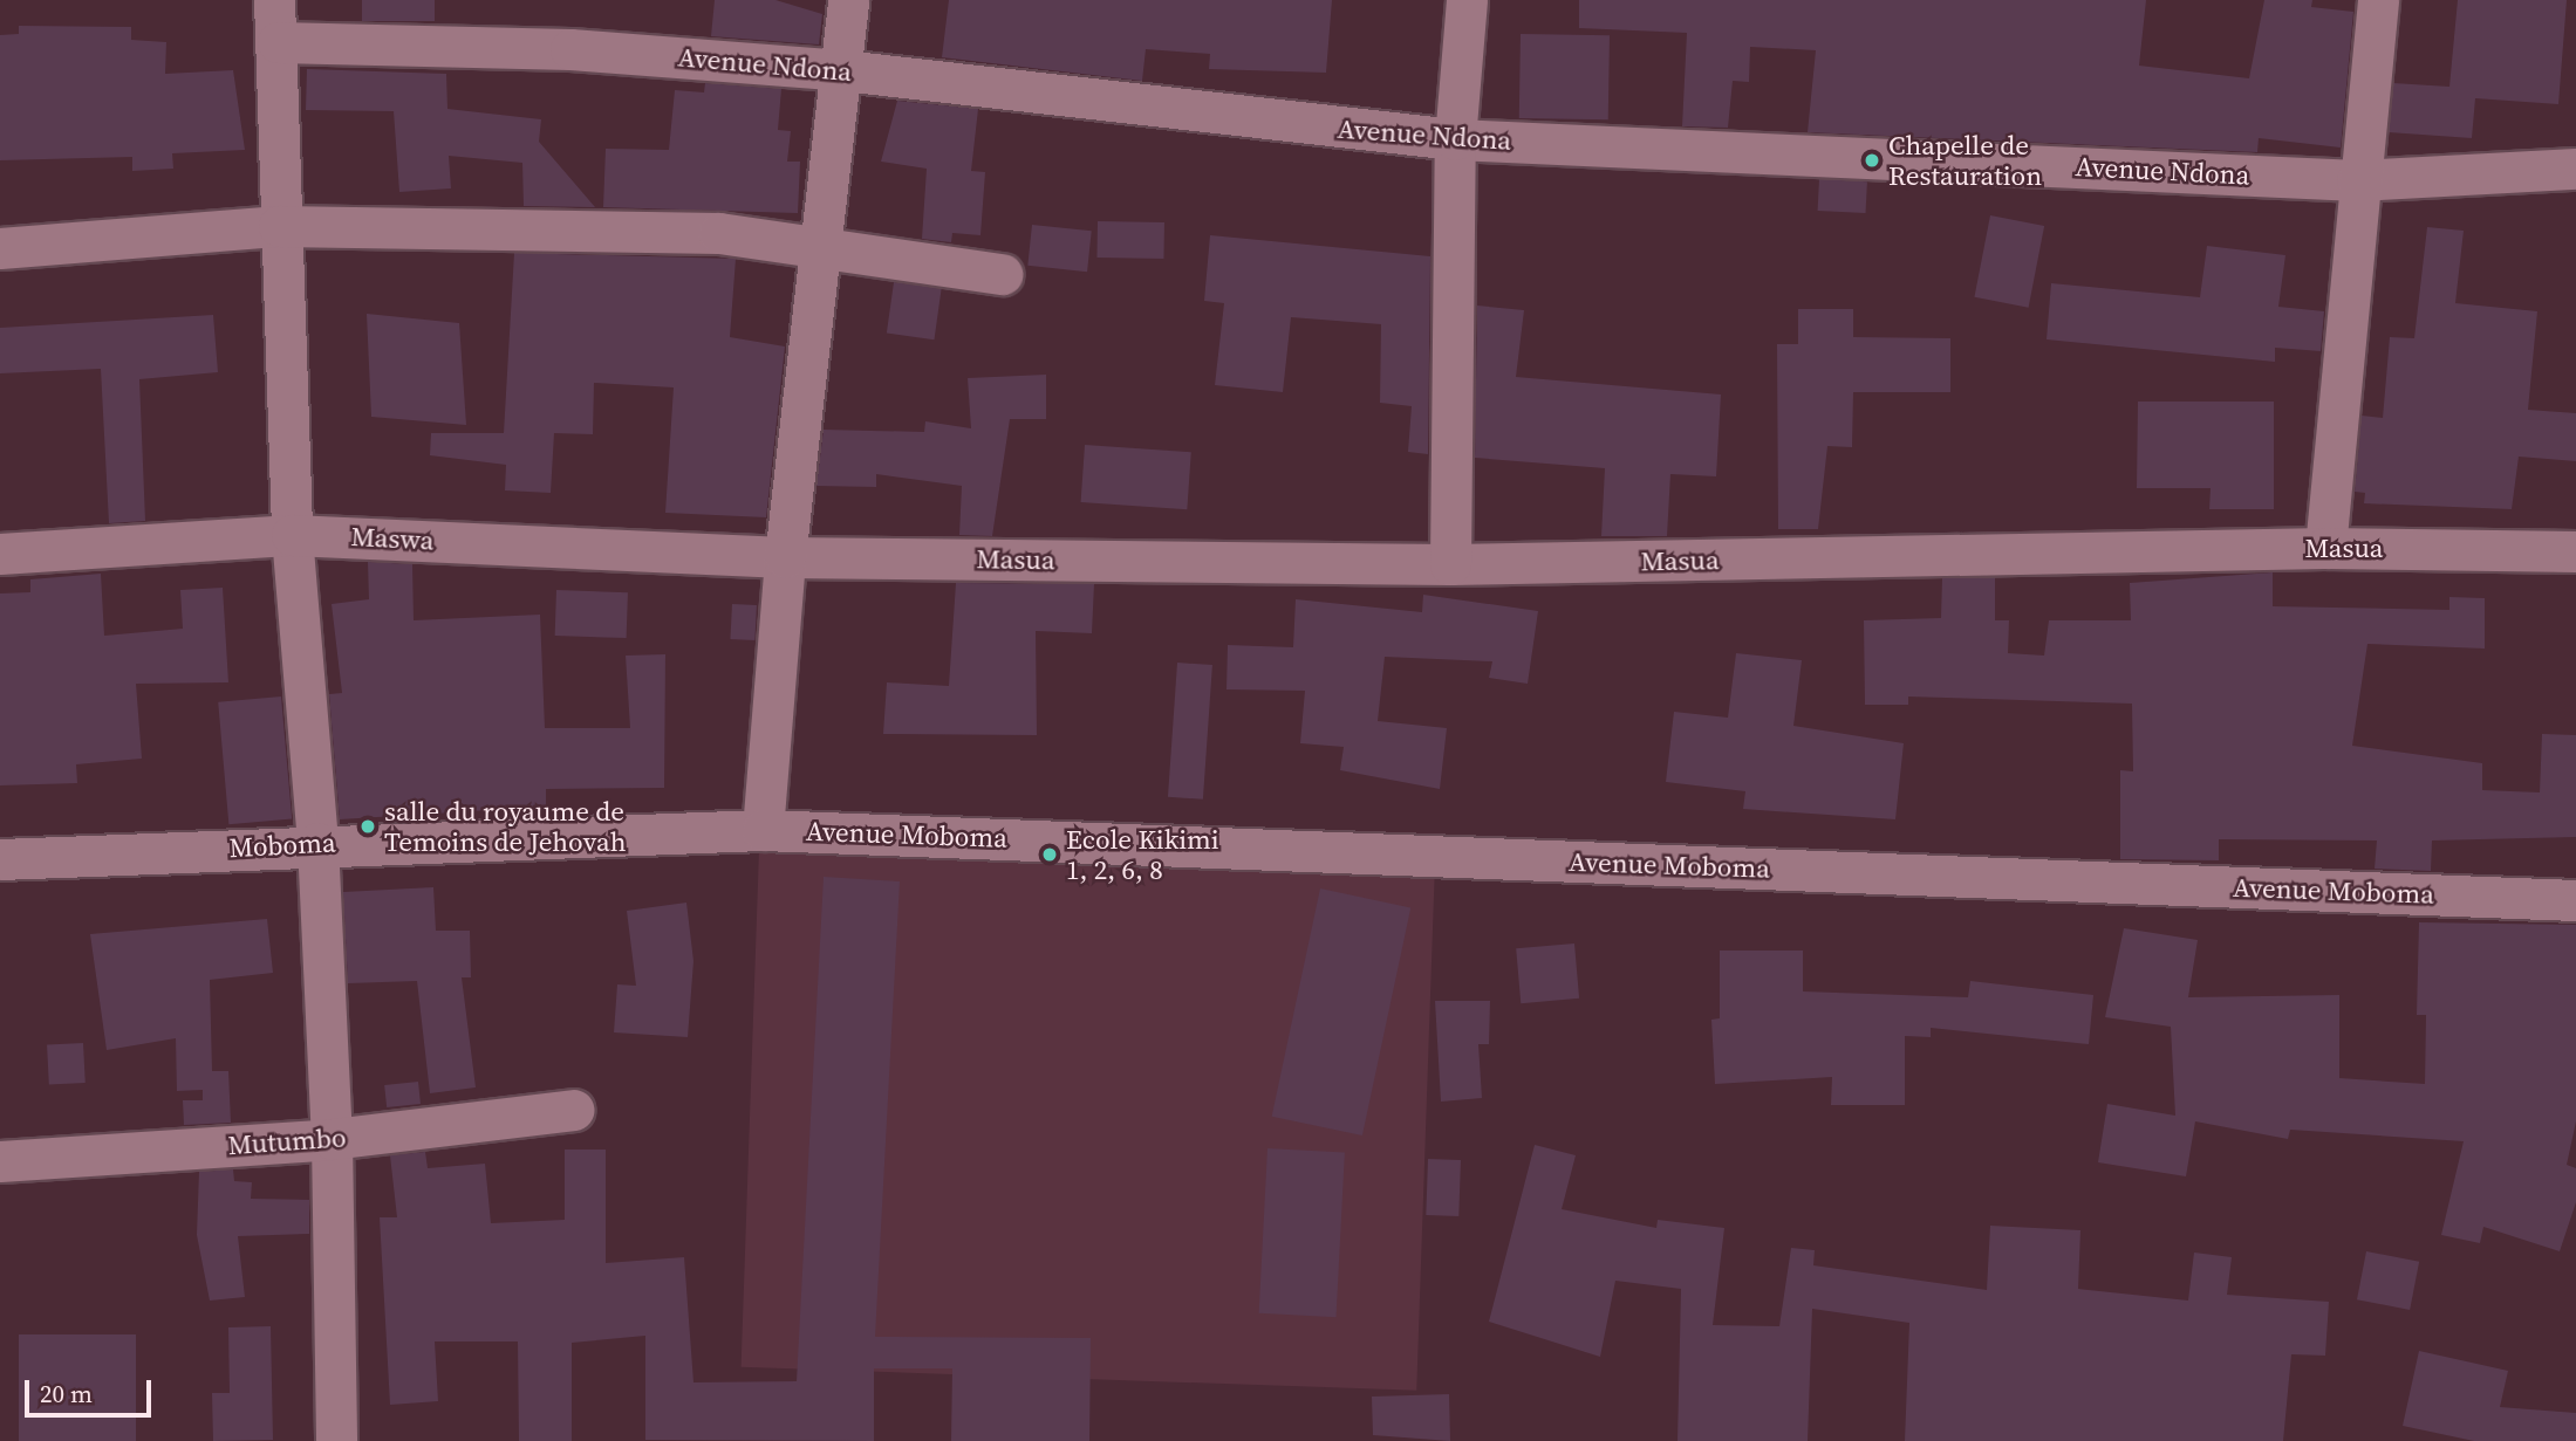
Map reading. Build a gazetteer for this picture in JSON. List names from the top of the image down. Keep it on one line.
{"streets":{"street":["Avenue Ndona","Maswa","Masua","Avenue Moboma","Moboma","Mutumbo"]},"crossings":[["Maswa","Masua"],["Avenue Moboma","Moboma"]],"places":["Chapelle de Restauration","salle du royaume de Temoins de Jehovah","Ecole Kikimi 1, 2, 6, 8"],"scale_bar":"20 m"}
